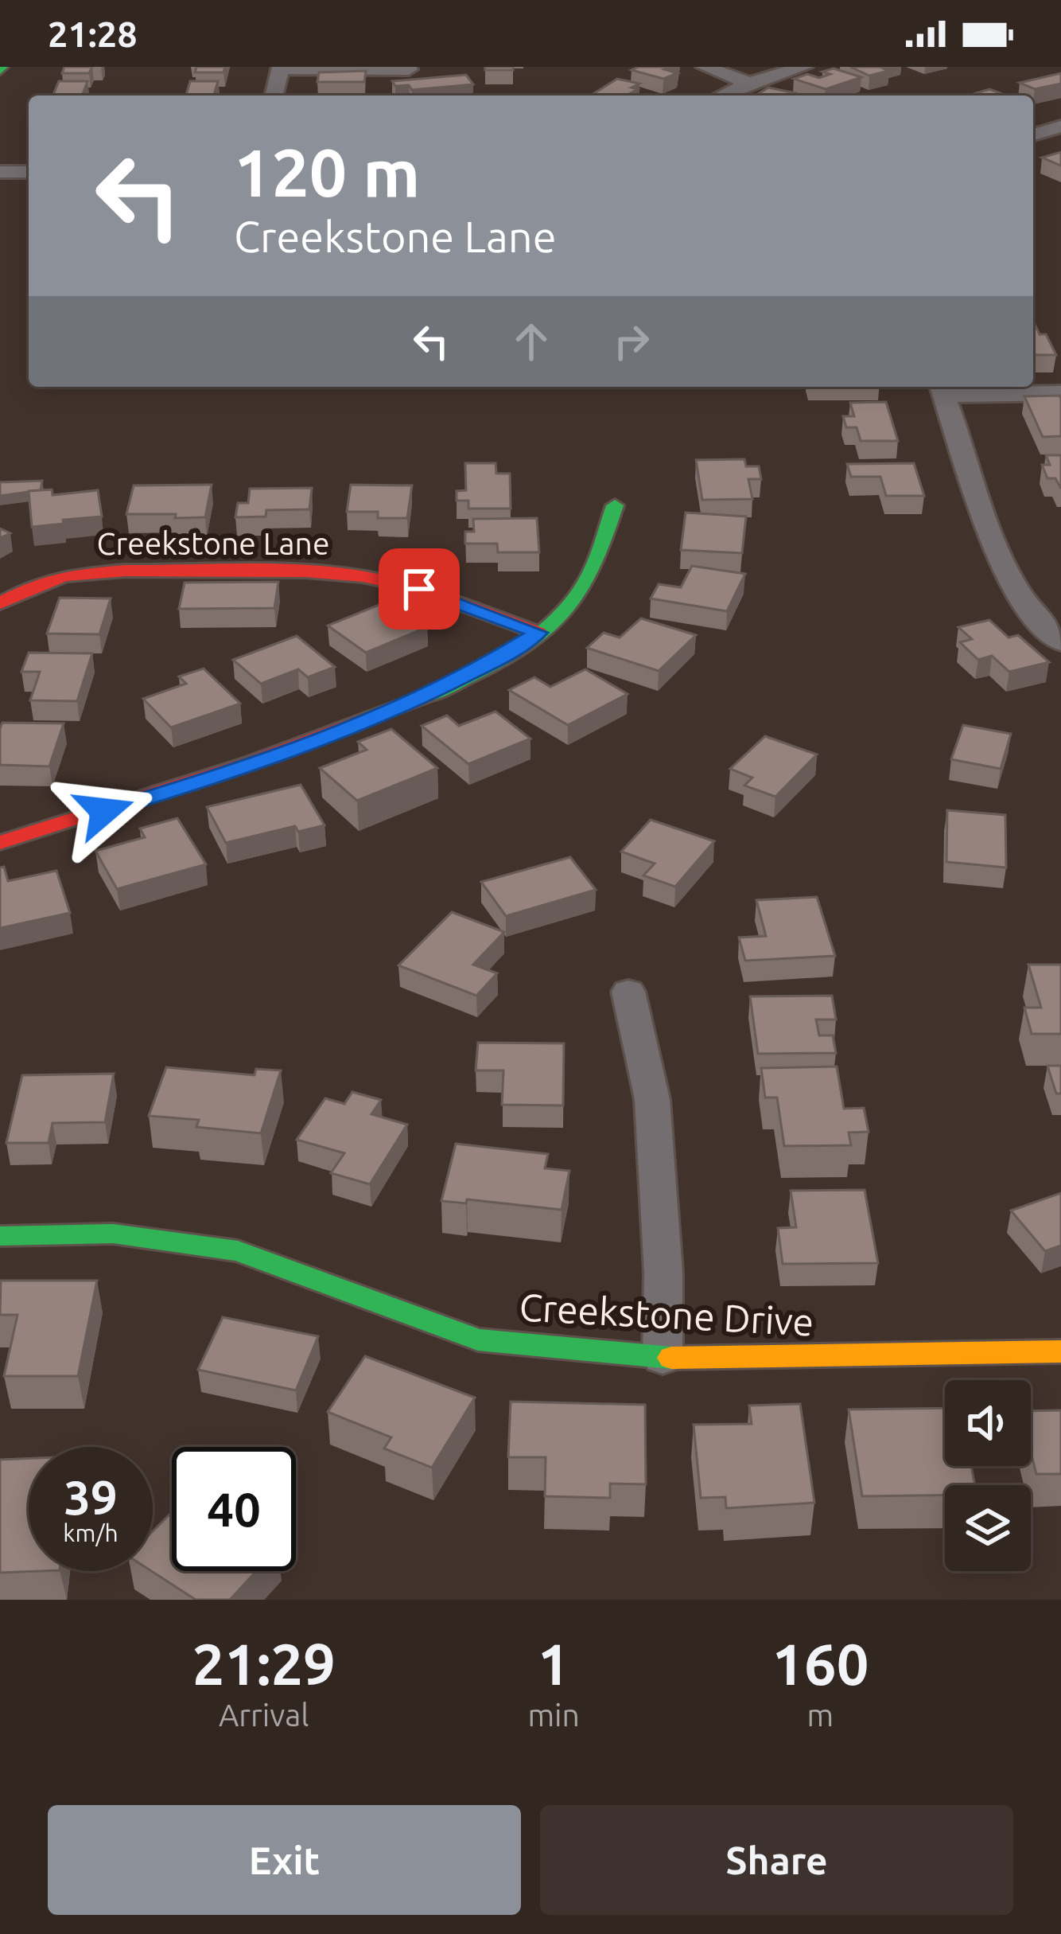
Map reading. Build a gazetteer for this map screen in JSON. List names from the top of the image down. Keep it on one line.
{"streets":{"street":["Creekstone Lane","Creekstone Drive"]},"page":{"status":"21:28","turn":["120 m","Creekstone Lane"],"speed":"39 km/h","limit":"40","eta":["21:29","Arrival","1","min","160","m"],"buttons":["Exit","Share"]}}
